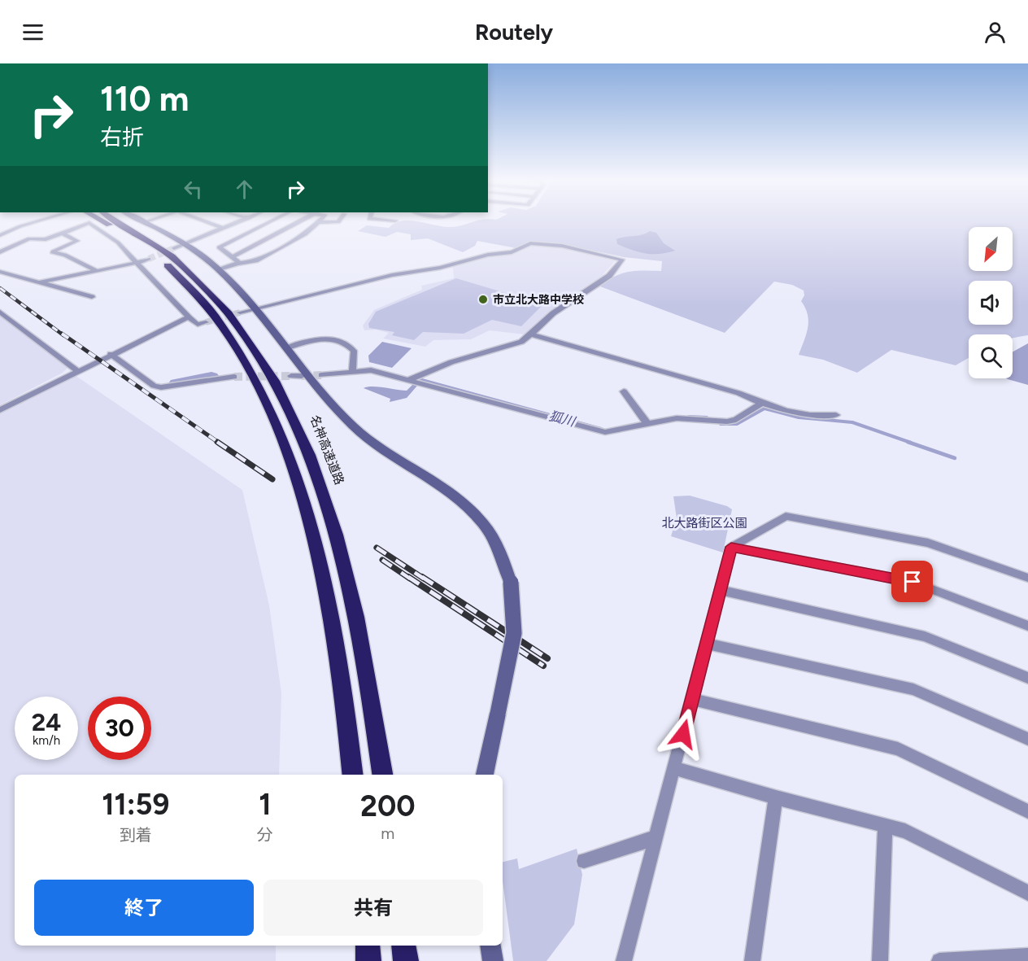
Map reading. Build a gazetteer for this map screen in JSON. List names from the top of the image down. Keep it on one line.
{"streets":{"highway":["名神高速道路"]},"water":["狐川"],"parks":["北大路街区公園"],"places":["市立北大路中学校"],"north":"bottom left","page":{"header":"Routely","turn":["110 m","右折"],"speed":"24 km/h","limit":"30","eta":["11:59","到着","1","分","200","m"],"buttons":["終了","共有"]}}
